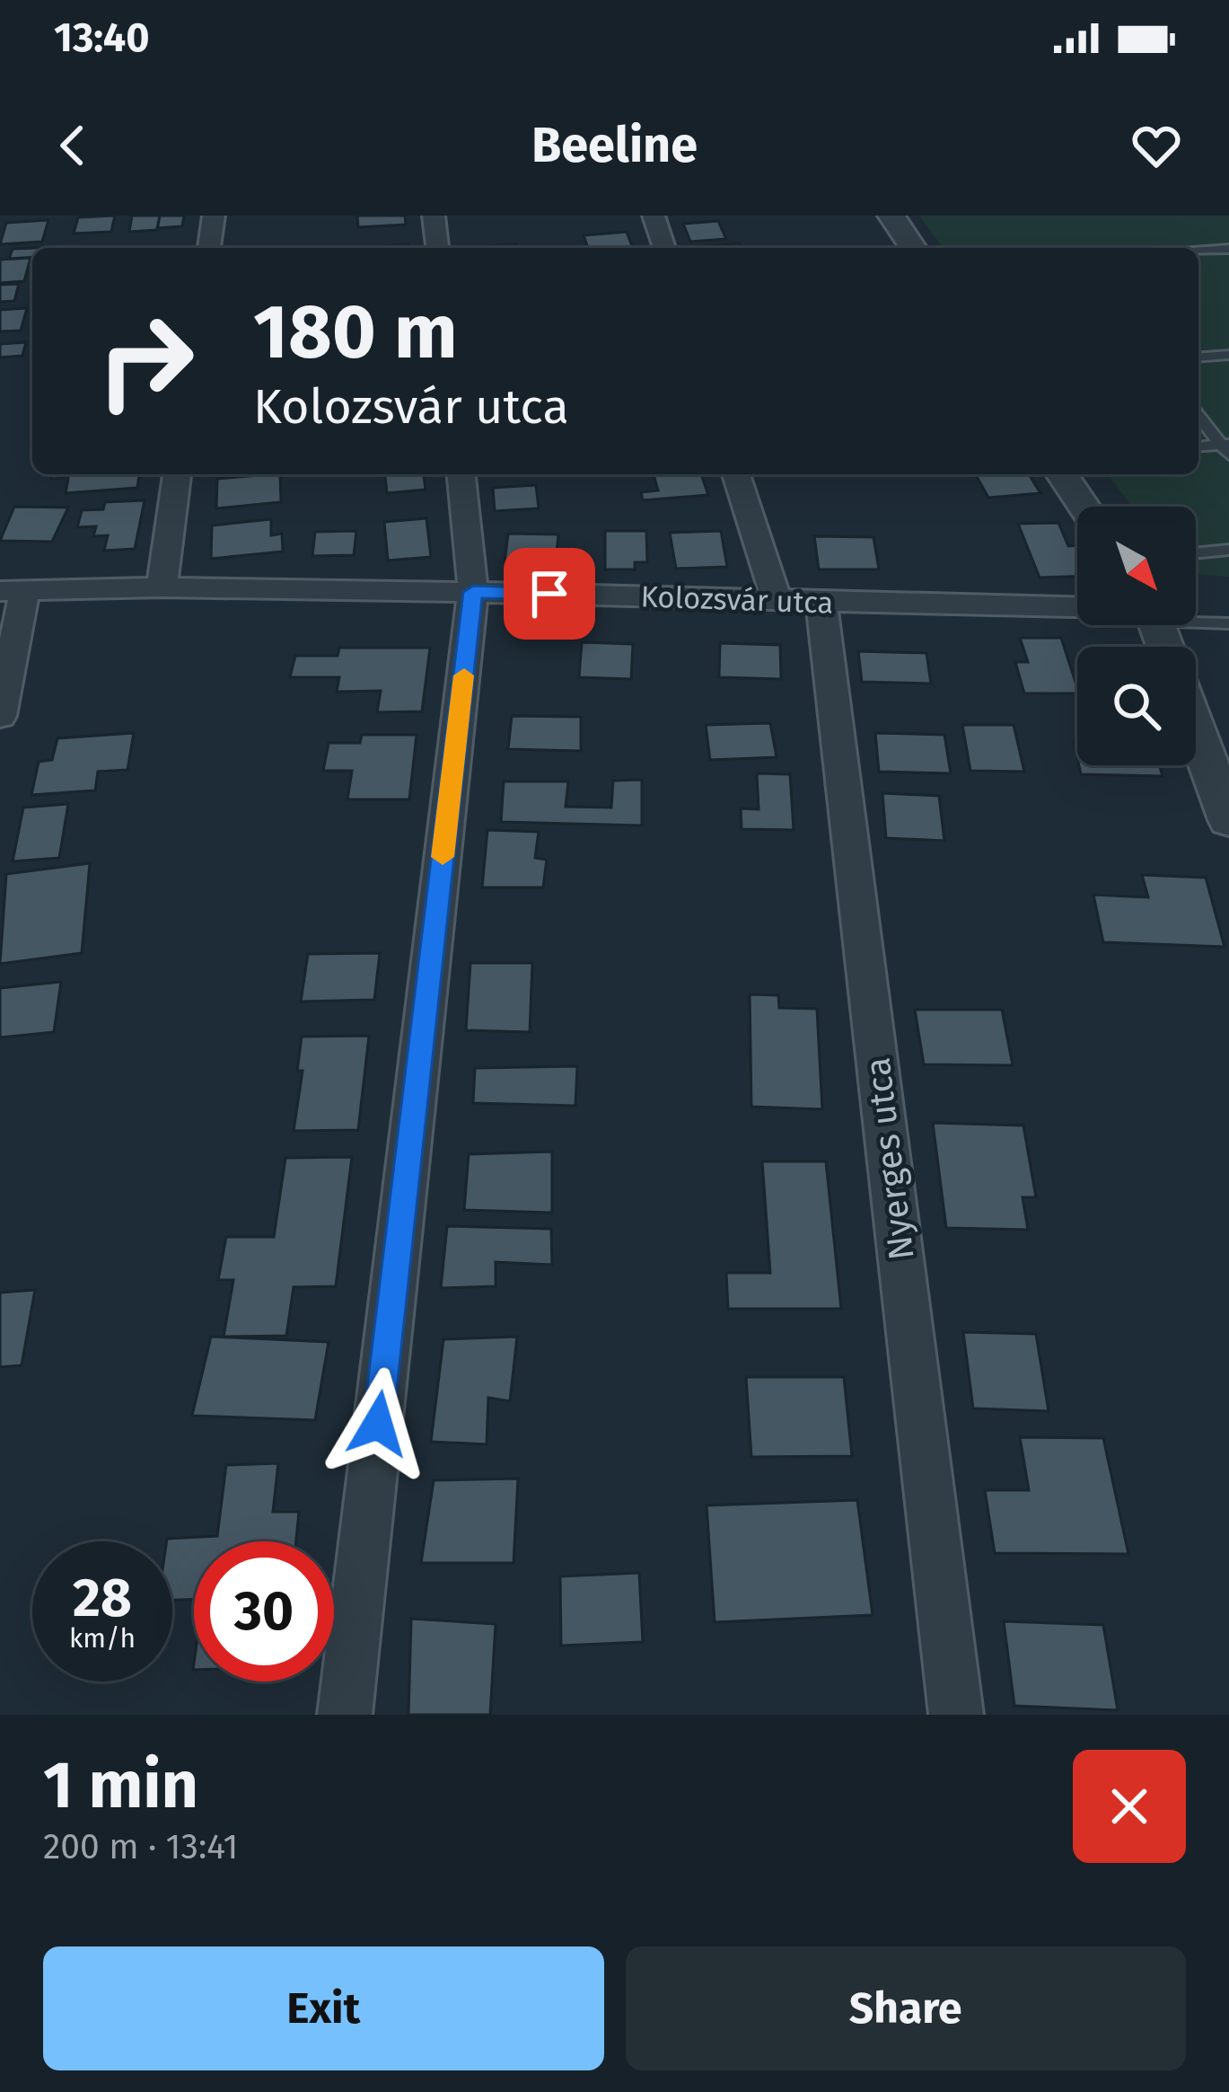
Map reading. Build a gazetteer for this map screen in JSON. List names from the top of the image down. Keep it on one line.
{"streets":{"street":["Kolozsvár utca","Nyerges utca"]},"crossings":[["Kolozsvár utca","Nyerges utca"]],"north":"bottom right","page":{"status":"13:40","header":"Beeline","turn":["180 m","Kolozsvár utca"],"speed":"28 km/h","limit":"30","heading":["1 min","200 m · 13:41"],"buttons":["Exit","Share"]}}
